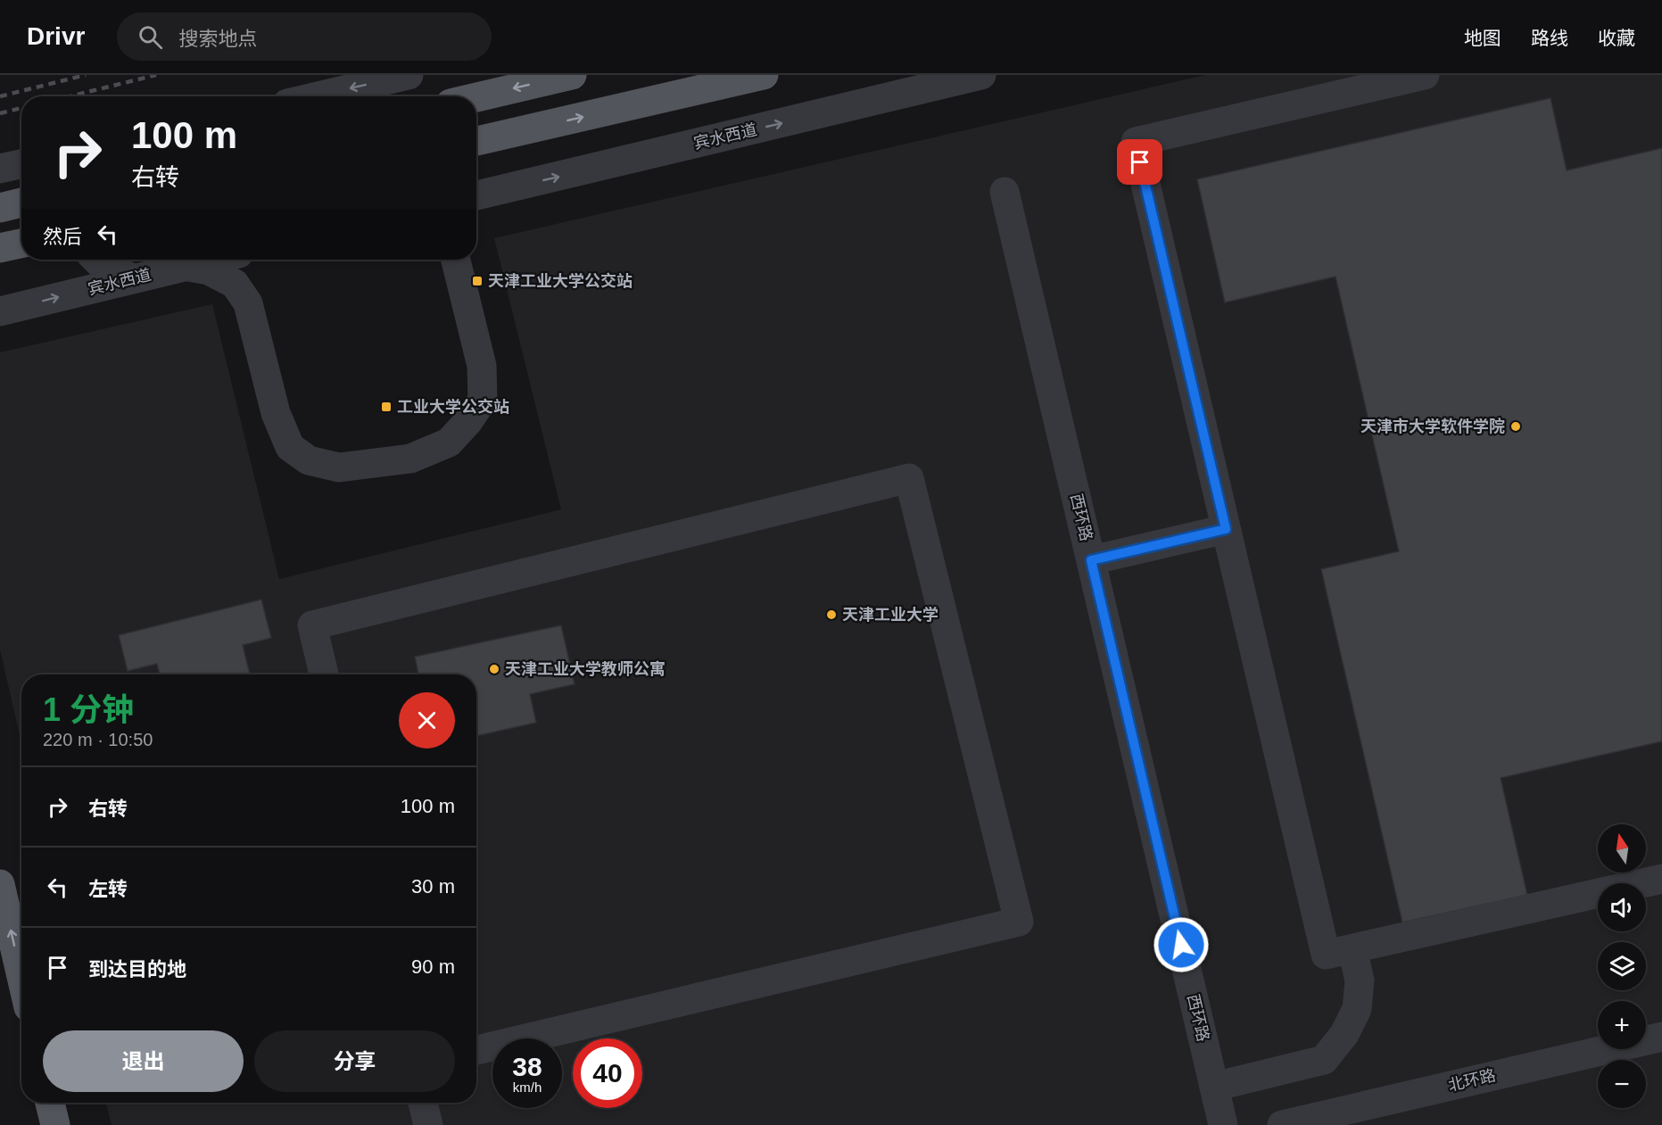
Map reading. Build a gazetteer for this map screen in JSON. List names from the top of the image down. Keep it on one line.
{"streets":{"street":["宾水西道","西环路","北环路"]},"one_way":["宾水西道"],"places":{"transit":["天津工业大学公交站","工业大学公交站"],"other":["天津市大学软件学院","天津工业大学","天津工业大学教师公寓"]},"north":"top","page":{"header":"Drivr","search":"搜索地点","nav":["地图","路线","收藏"],"turn":["100 m","右转"],"then":"然后","heading":["1 分钟","220 m · 10:50"],"list":[{"name":"右转","value":"100 m"},{"name":"左转","value":"30 m"},{"name":"到达目的地","value":"90 m"}],"map_buttons":["+","−"],"buttons":["退出","分享"],"speed":"38 km/h","limit":"40"}}
